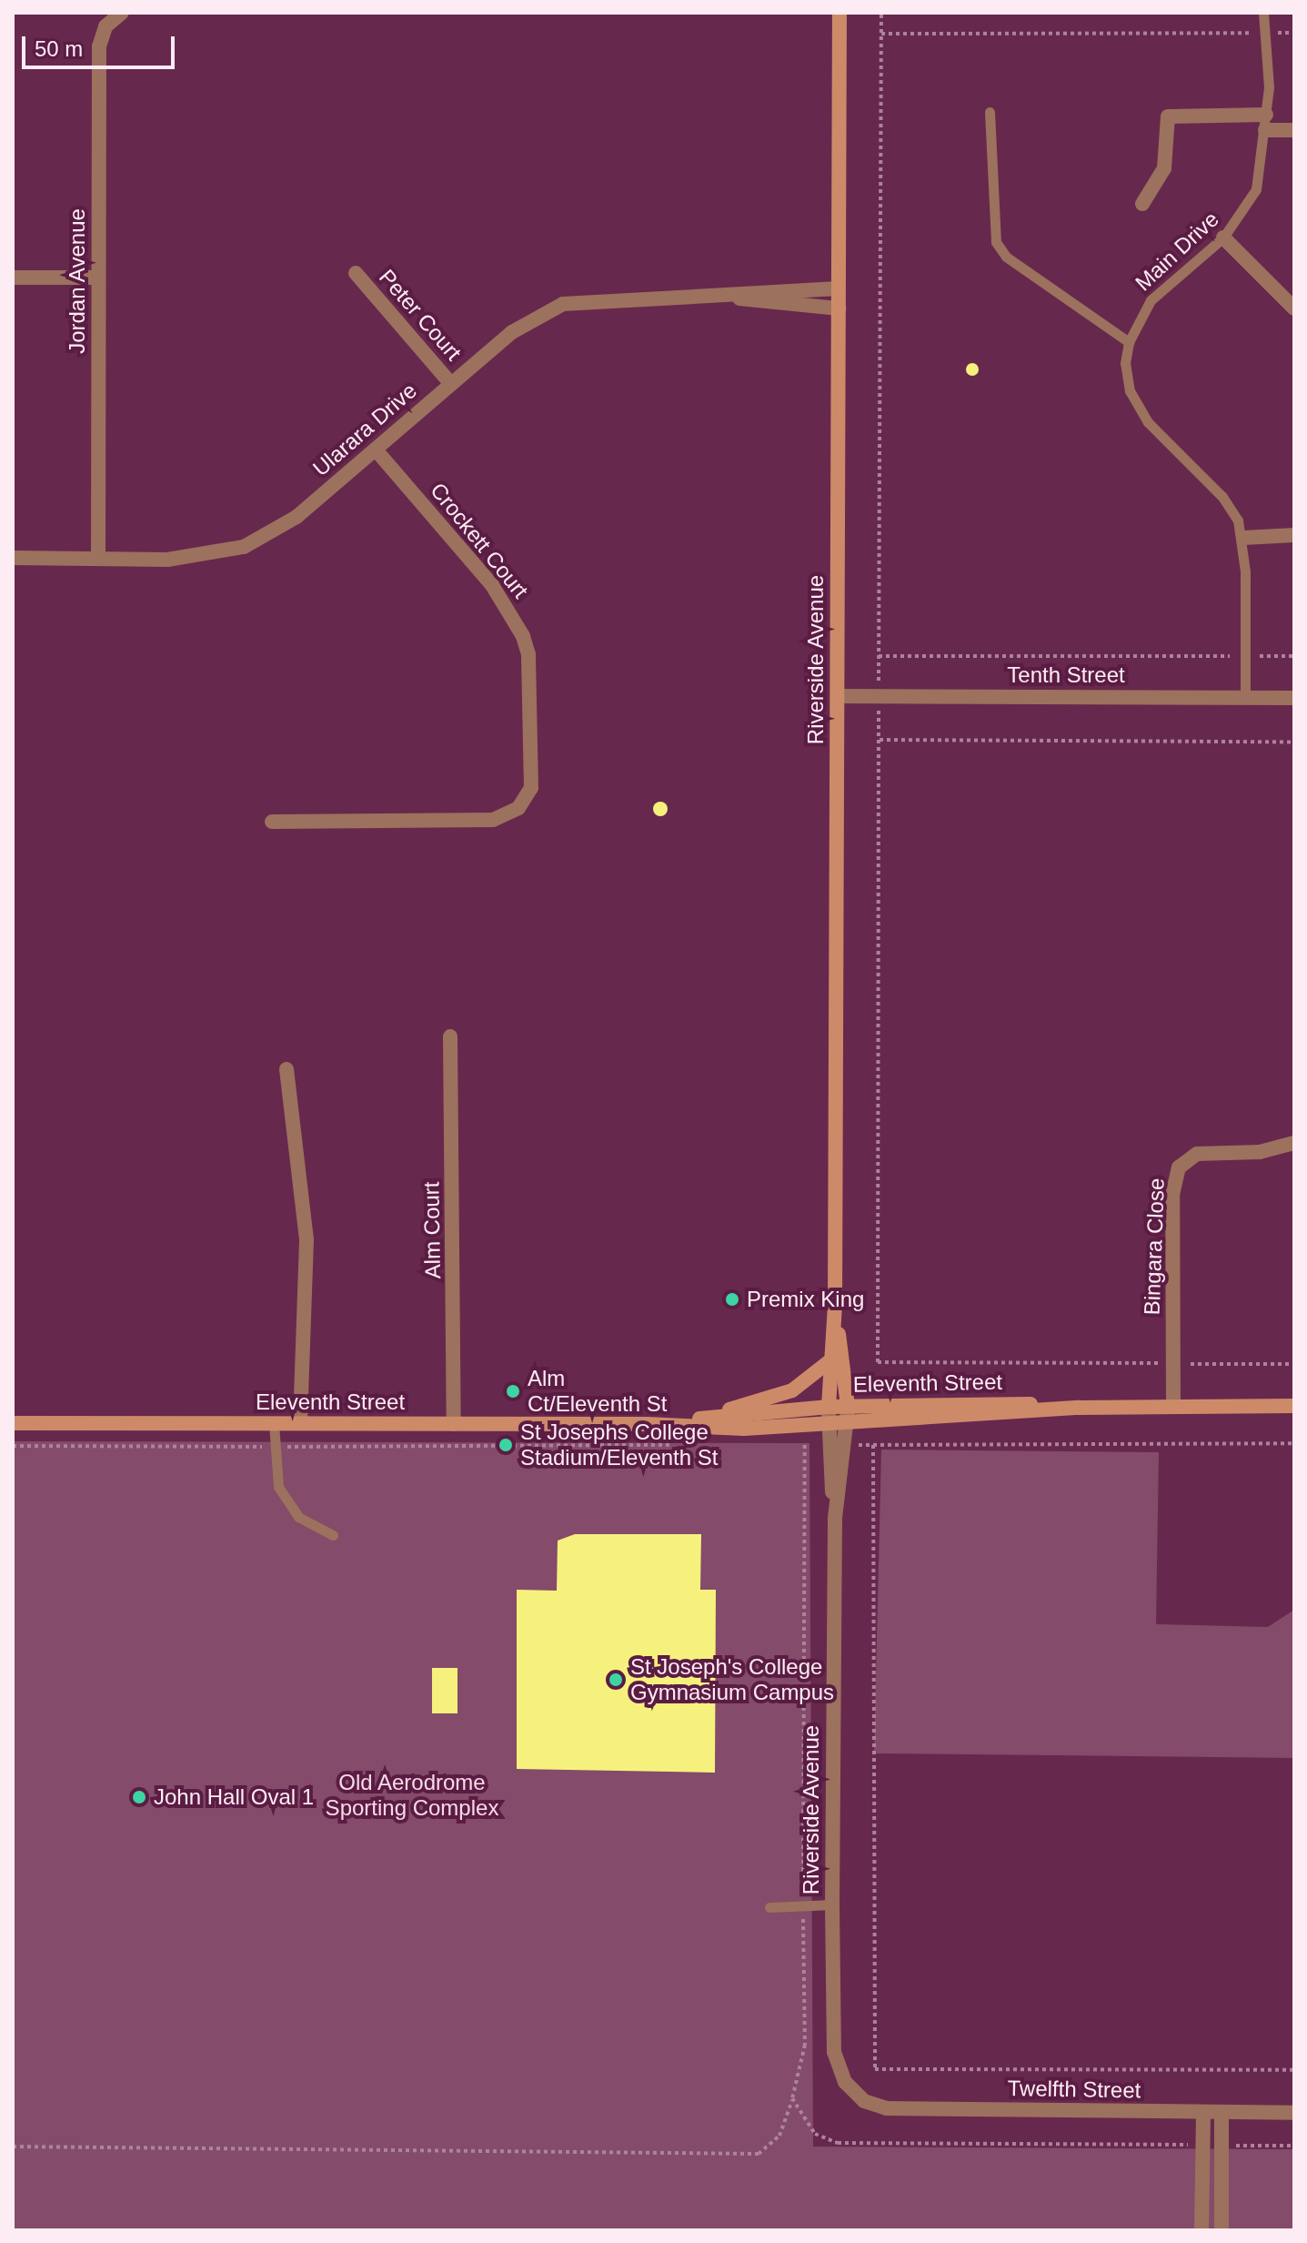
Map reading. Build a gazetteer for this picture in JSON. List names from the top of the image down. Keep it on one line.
{"streets":{"main road":["Riverside Avenue","Eleventh Street"],"street":["Jordan Avenue","Peter Court","Ularara Drive","Crockett Court","Tenth Street","Alm Court","Bingara Close","Twelfth Street"],"lane":["Main Drive"]},"crossings":[["Main Drive","Tenth Street"],["Jordan Avenue","Ularara Drive"],["Peter Court","Ularara Drive"],["Ularara Drive","Crockett Court"],["Ularara Drive","Riverside Avenue"],["Riverside Avenue","Tenth Street"],["Riverside Avenue","Eleventh Street"],["Riverside Avenue","Twelfth Street"],["Alm Court","Eleventh Street"],["Bingara Close","Eleventh Street"]],"parks":["Old Aerodrome Sporting Complex"],"places":["Premix King","Alm Ct/Eleventh St","St Josephs College Stadium/Eleventh St","St Joseph's College Gymnasium Campus","John Hall Oval 1"],"scale_bar":"50 m"}
